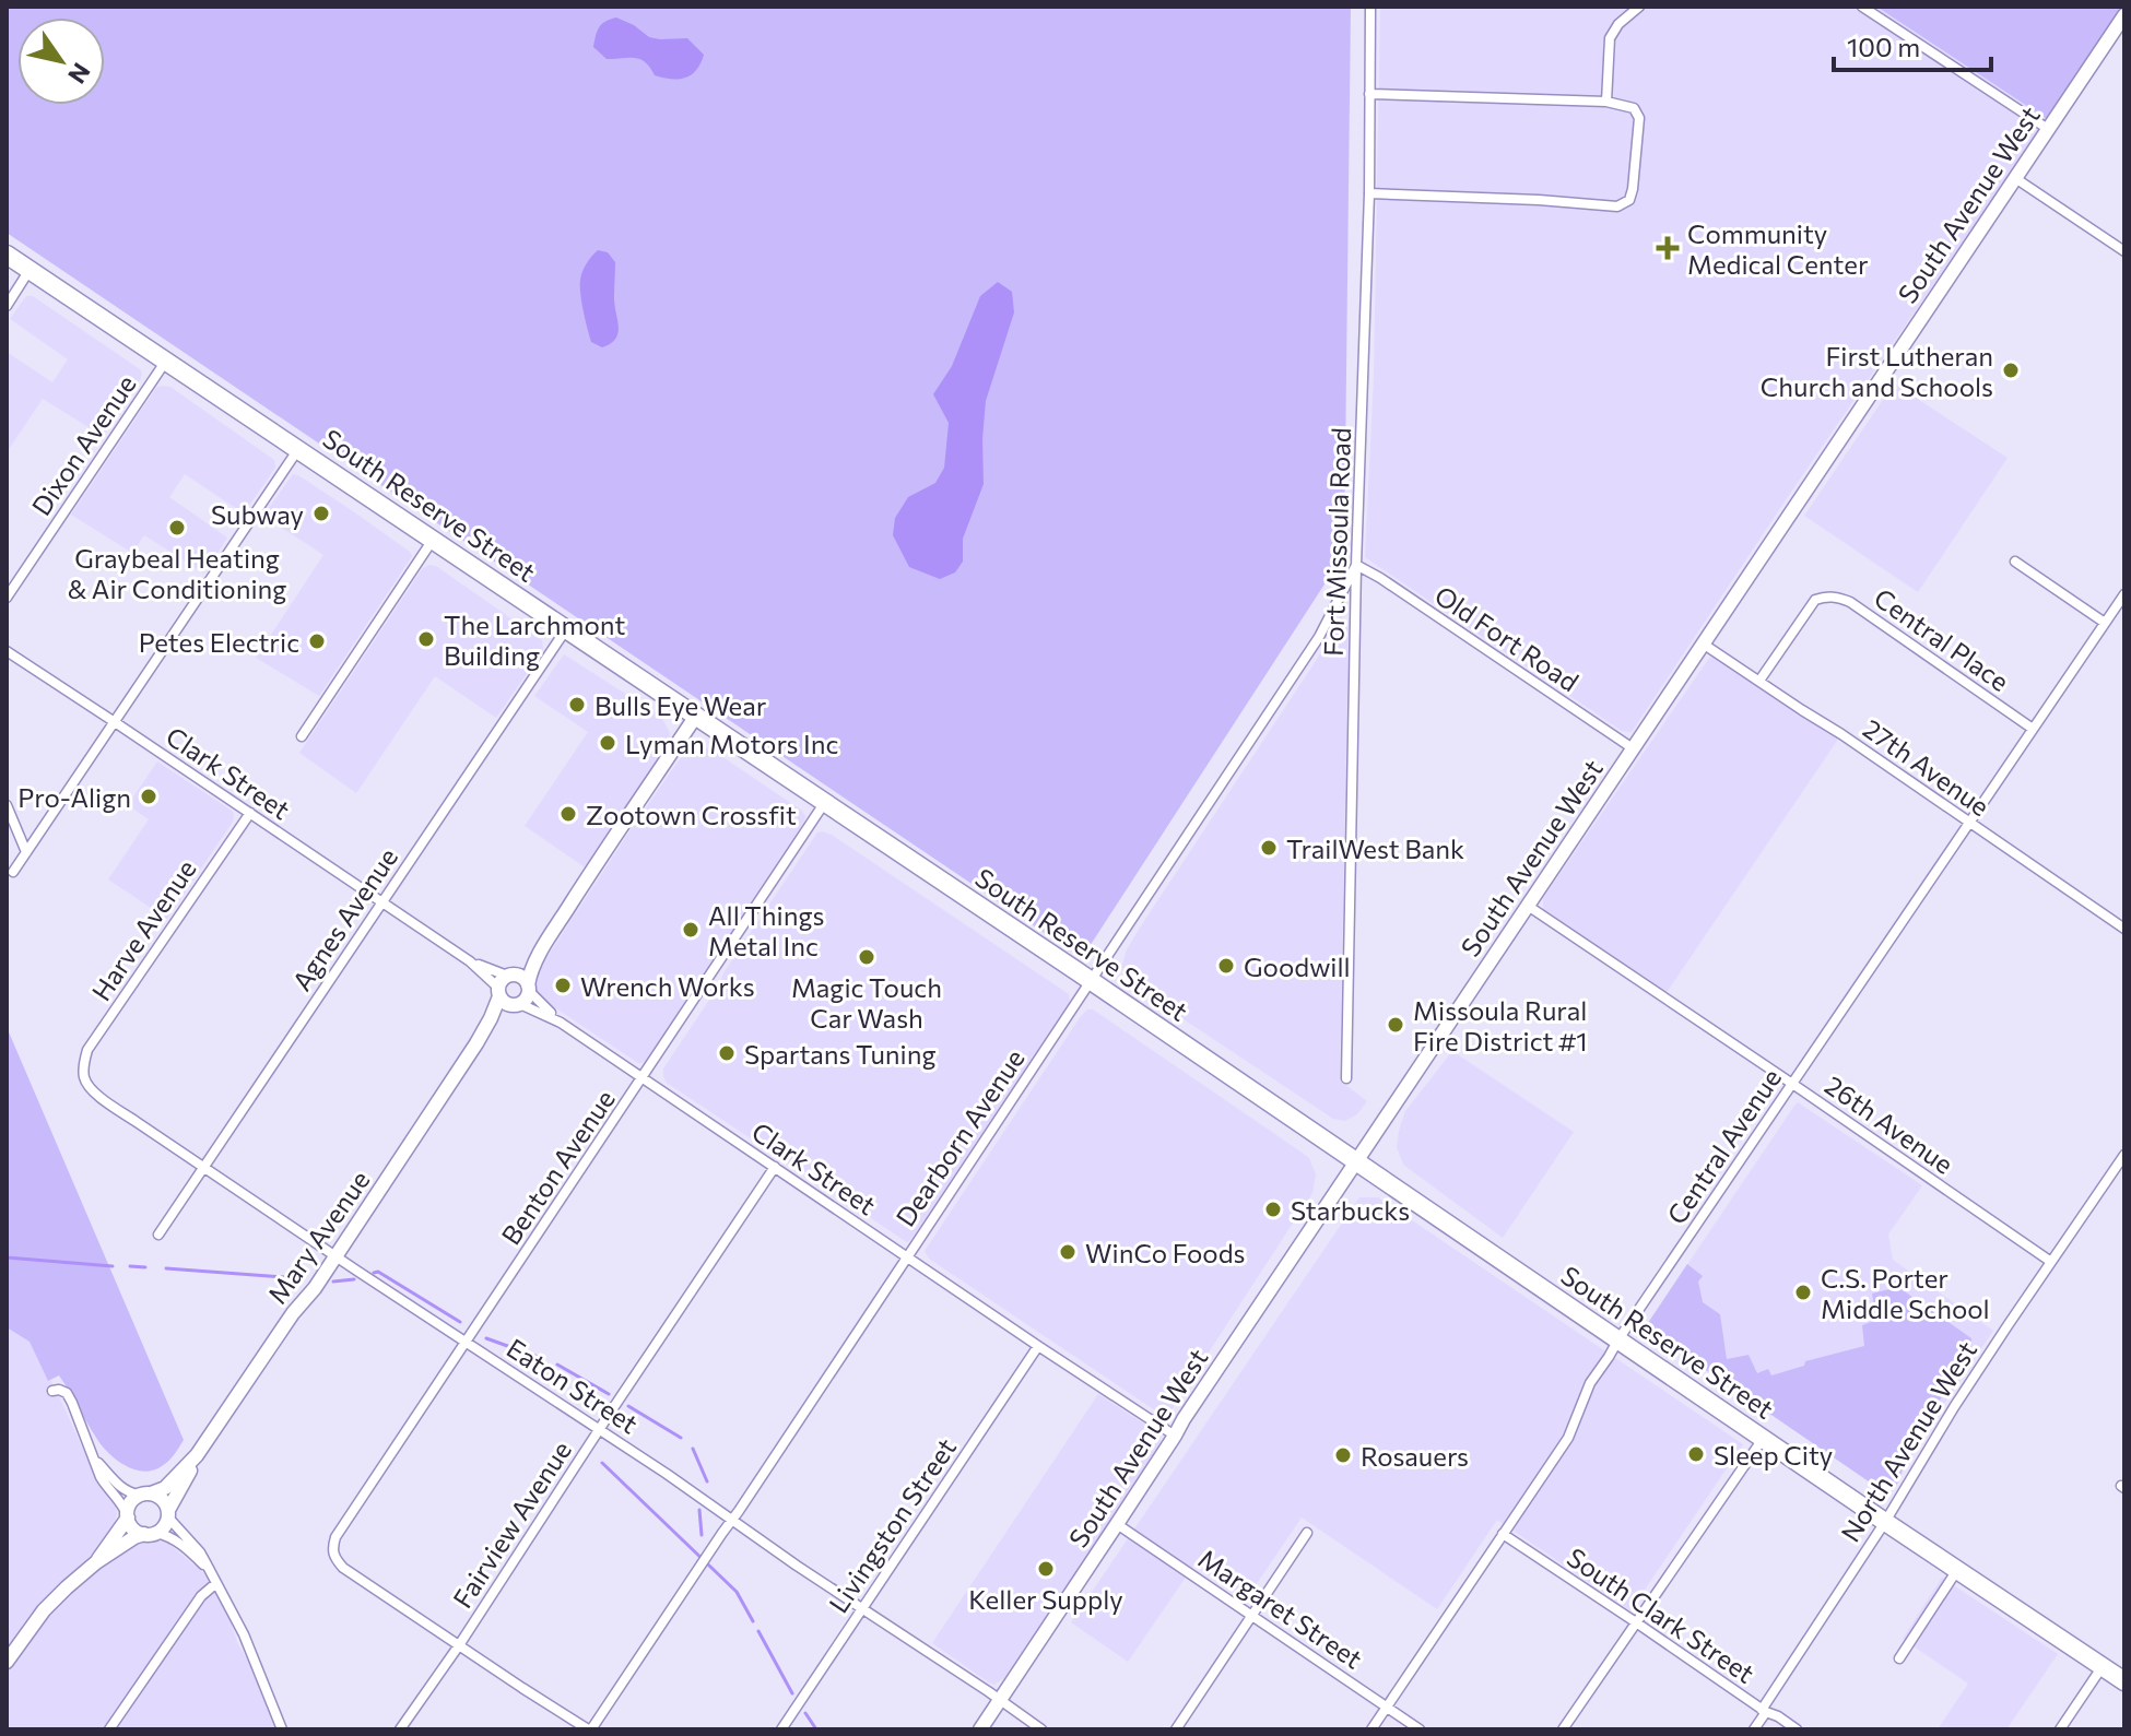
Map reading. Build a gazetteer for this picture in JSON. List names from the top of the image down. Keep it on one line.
{"streets":{"highway":["South Reserve Street"],"street":["South Avenue West","Dixon Avenue","Fort Missoula Road","Old Fort Road","Central Place","27th Avenue","Clark Street","Agnes Avenue","Harve Avenue","26th Avenue","Dearborn Avenue","Central Avenue","Benton Avenue","Mary Avenue","Eaton Street","North Avenue West","Fairview Avenue","Livingston Street","Margaret Street","South Clark Street"]},"crossings":[["South Avenue West","South Reserve Street"],["South Avenue West","Old Fort Road"],["South Avenue West","27th Avenue"],["South Avenue West","Clark Street"],["South Avenue West","26th Avenue"],["South Avenue West","Eaton Street"],["South Avenue West","Margaret Street"],["Dixon Avenue","South Reserve Street"],["South Reserve Street","Agnes Avenue"],["South Reserve Street","Dearborn Avenue"],["South Reserve Street","Central Avenue"],["South Reserve Street","Benton Avenue"],["South Reserve Street","North Avenue West"],["Fort Missoula Road","Old Fort Road"],["Fort Missoula Road","Dearborn Avenue"],["Old Fort Road","Dearborn Avenue"],["Central Place","27th Avenue"],["Central Place","Central Avenue"],["27th Avenue","Central Avenue"],["Clark Street","Agnes Avenue"],["Clark Street","Harve Avenue"],["Clark Street","Dearborn Avenue"],["Clark Street","Benton Avenue"],["Clark Street","Mary Avenue"],["Clark Street","Fairview Avenue"],["Clark Street","Livingston Street"],["Agnes Avenue","Eaton Street"],["Harve Avenue","Eaton Street"],["26th Avenue","Central Avenue"],["26th Avenue","North Avenue West"],["Dearborn Avenue","Eaton Street"],["Central Avenue","Margaret Street"],["Central Avenue","South Clark Street"],["Benton Avenue","Eaton Street"],["Benton Avenue","Fairview Avenue"],["Mary Avenue","Eaton Street"],["Eaton Street","Fairview Avenue"],["Eaton Street","Livingston Street"],["North Avenue West","South Clark Street"]],"places":{"health":["Community Medical Center"],"other":["First Lutheran Church and Schools","Subway","Graybeal Heating & Air Conditioning","The Larchmont Building","Petes Electric","Bulls Eye Wear","Lyman Motors Inc","Pro-Align","Zootown Crossfit","TrailWest Bank","All Things Metal Inc","Magic Touch Car Wash","Goodwill","Wrench Works","Missoula Rural Fire District #1","Spartans Tuning","Starbucks","WinCo Foods","C.S. Porter Middle School","Sleep City","Rosauers","Keller Supply"]},"scale_bar":"100 m","north":"bottom right"}
